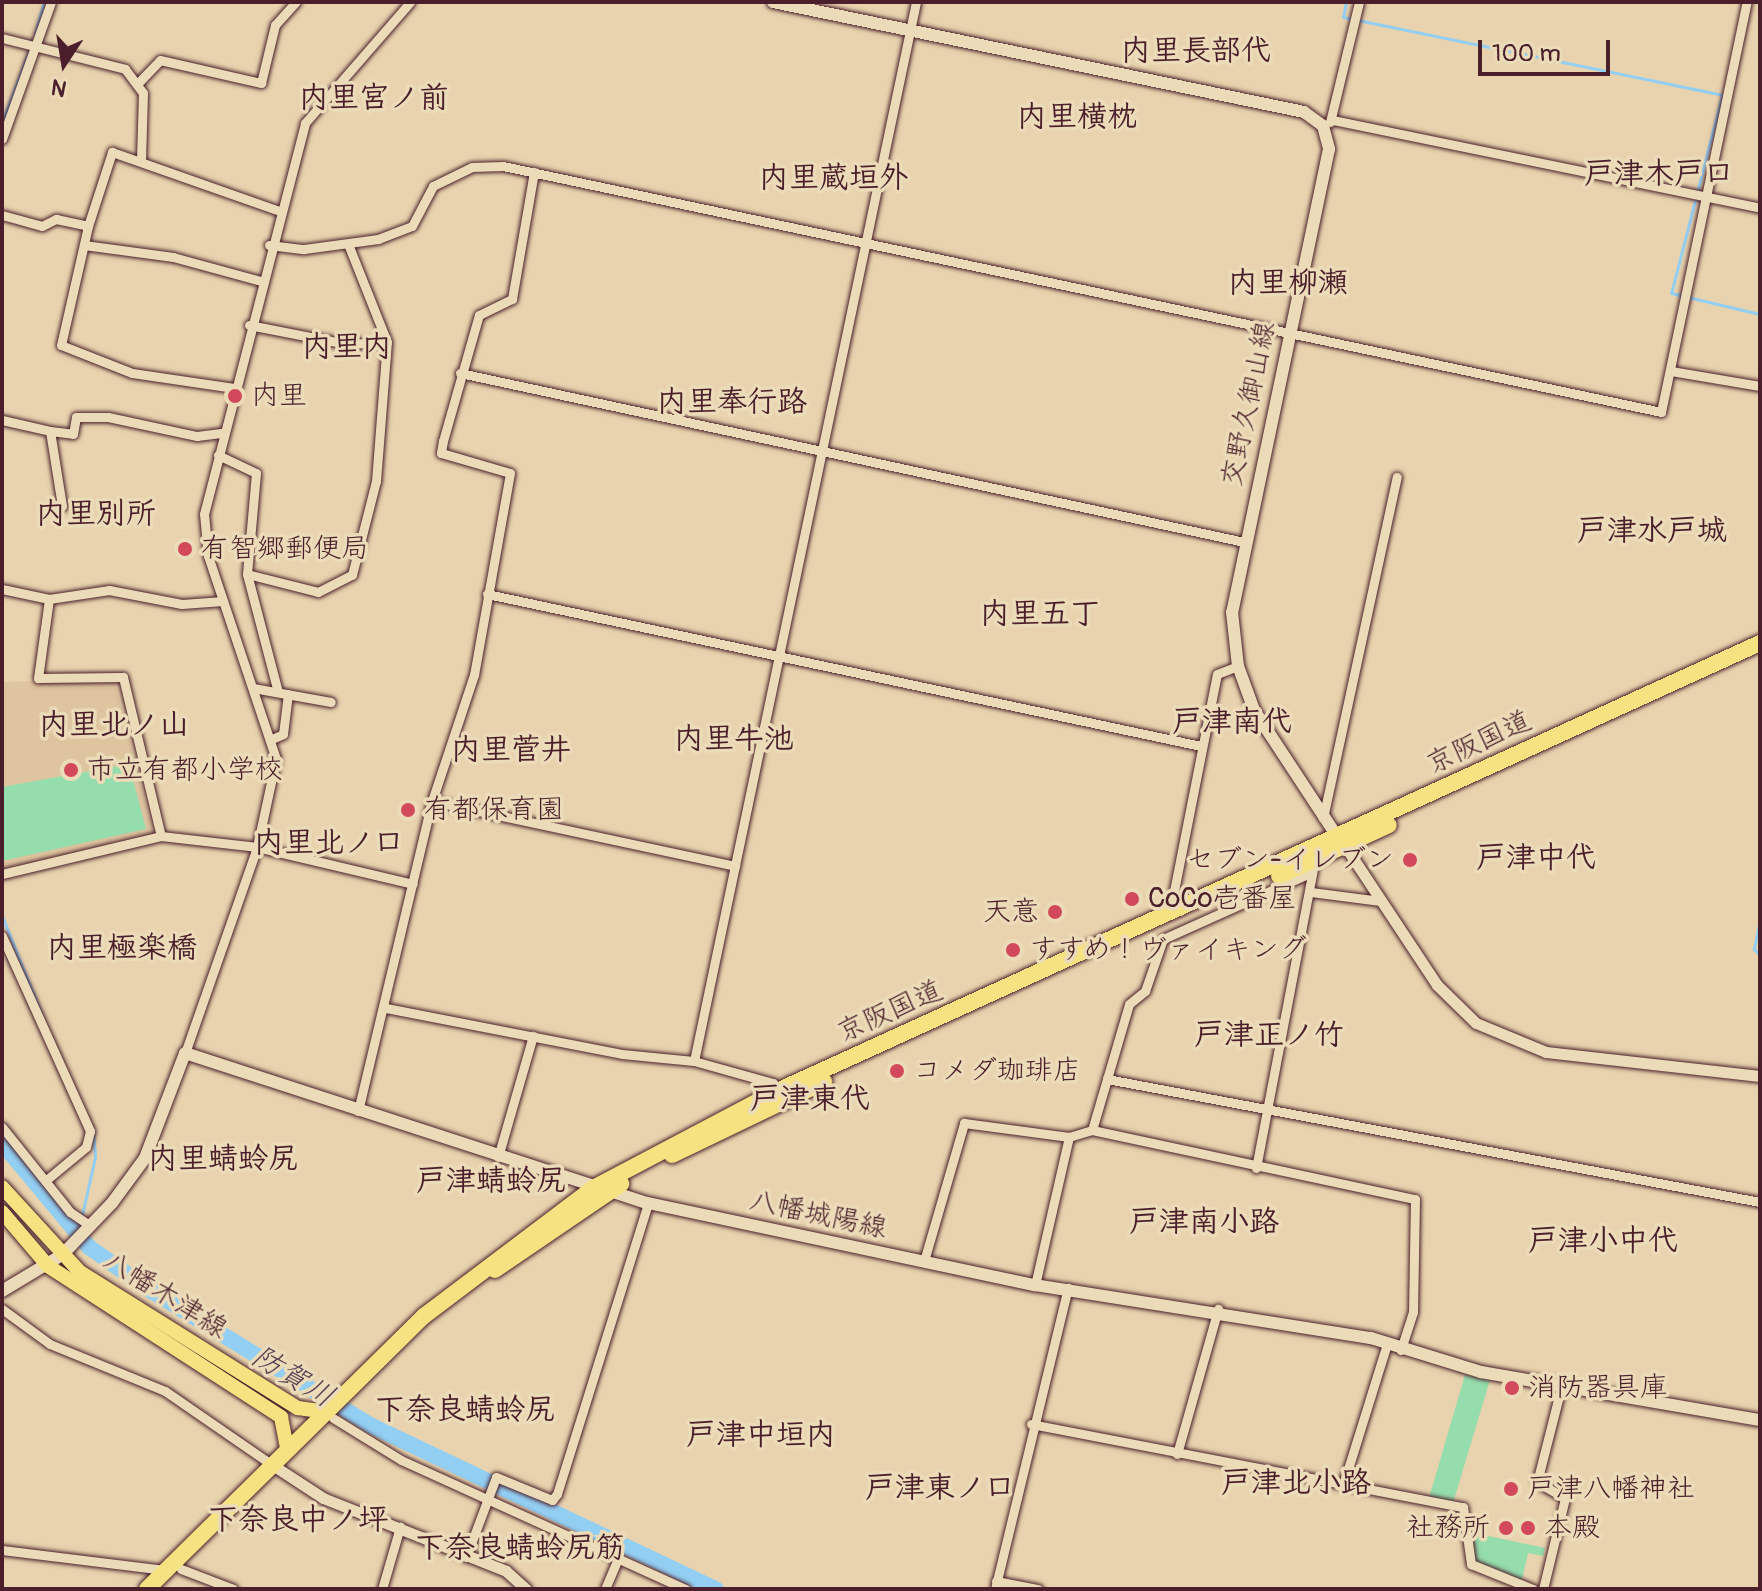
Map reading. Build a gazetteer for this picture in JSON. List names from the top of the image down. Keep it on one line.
{"streets":{"highway":["京阪国道"],"main road":["交野久御山線","八幡城陽線","八幡木津線"]},"crossings":[["交野久御山線","京阪国道"],["京阪国道","八幡城陽線"],["京阪国道","八幡木津線"]],"districts":["内里長部代","内里宮ノ前","内里横枕","戸津木戸口","内里蔵垣外","内里柳瀬","内里内","内里奉行路","内里別所","戸津水戸城","内里五丁","戸津南代","内里北ノ山","内里牛池","内里菅井","内里北ノ口","戸津中代","内里極楽橋","戸津正ノ竹","戸津東代","内里蜻蛉尻","戸津蜻蛉尻","戸津南小路","戸津小中代","下奈良蜻蛉尻","戸津中垣内","戸津北小路","戸津東ノ口","下奈良中ノ坪","下奈良蜻蛉尻筋"],"water":["防賀川"],"places":["内里","有智郷郵便局","市立有都小学校","有都保育園","セブン-イレブン","CoCo壱番屋","天意","すすめ！ヴァイキング","コメダ珈琲店","消防器具庫","戸津八幡神社","社務所","本殿"],"scale_bar":"100 m","north":"bottom"}
